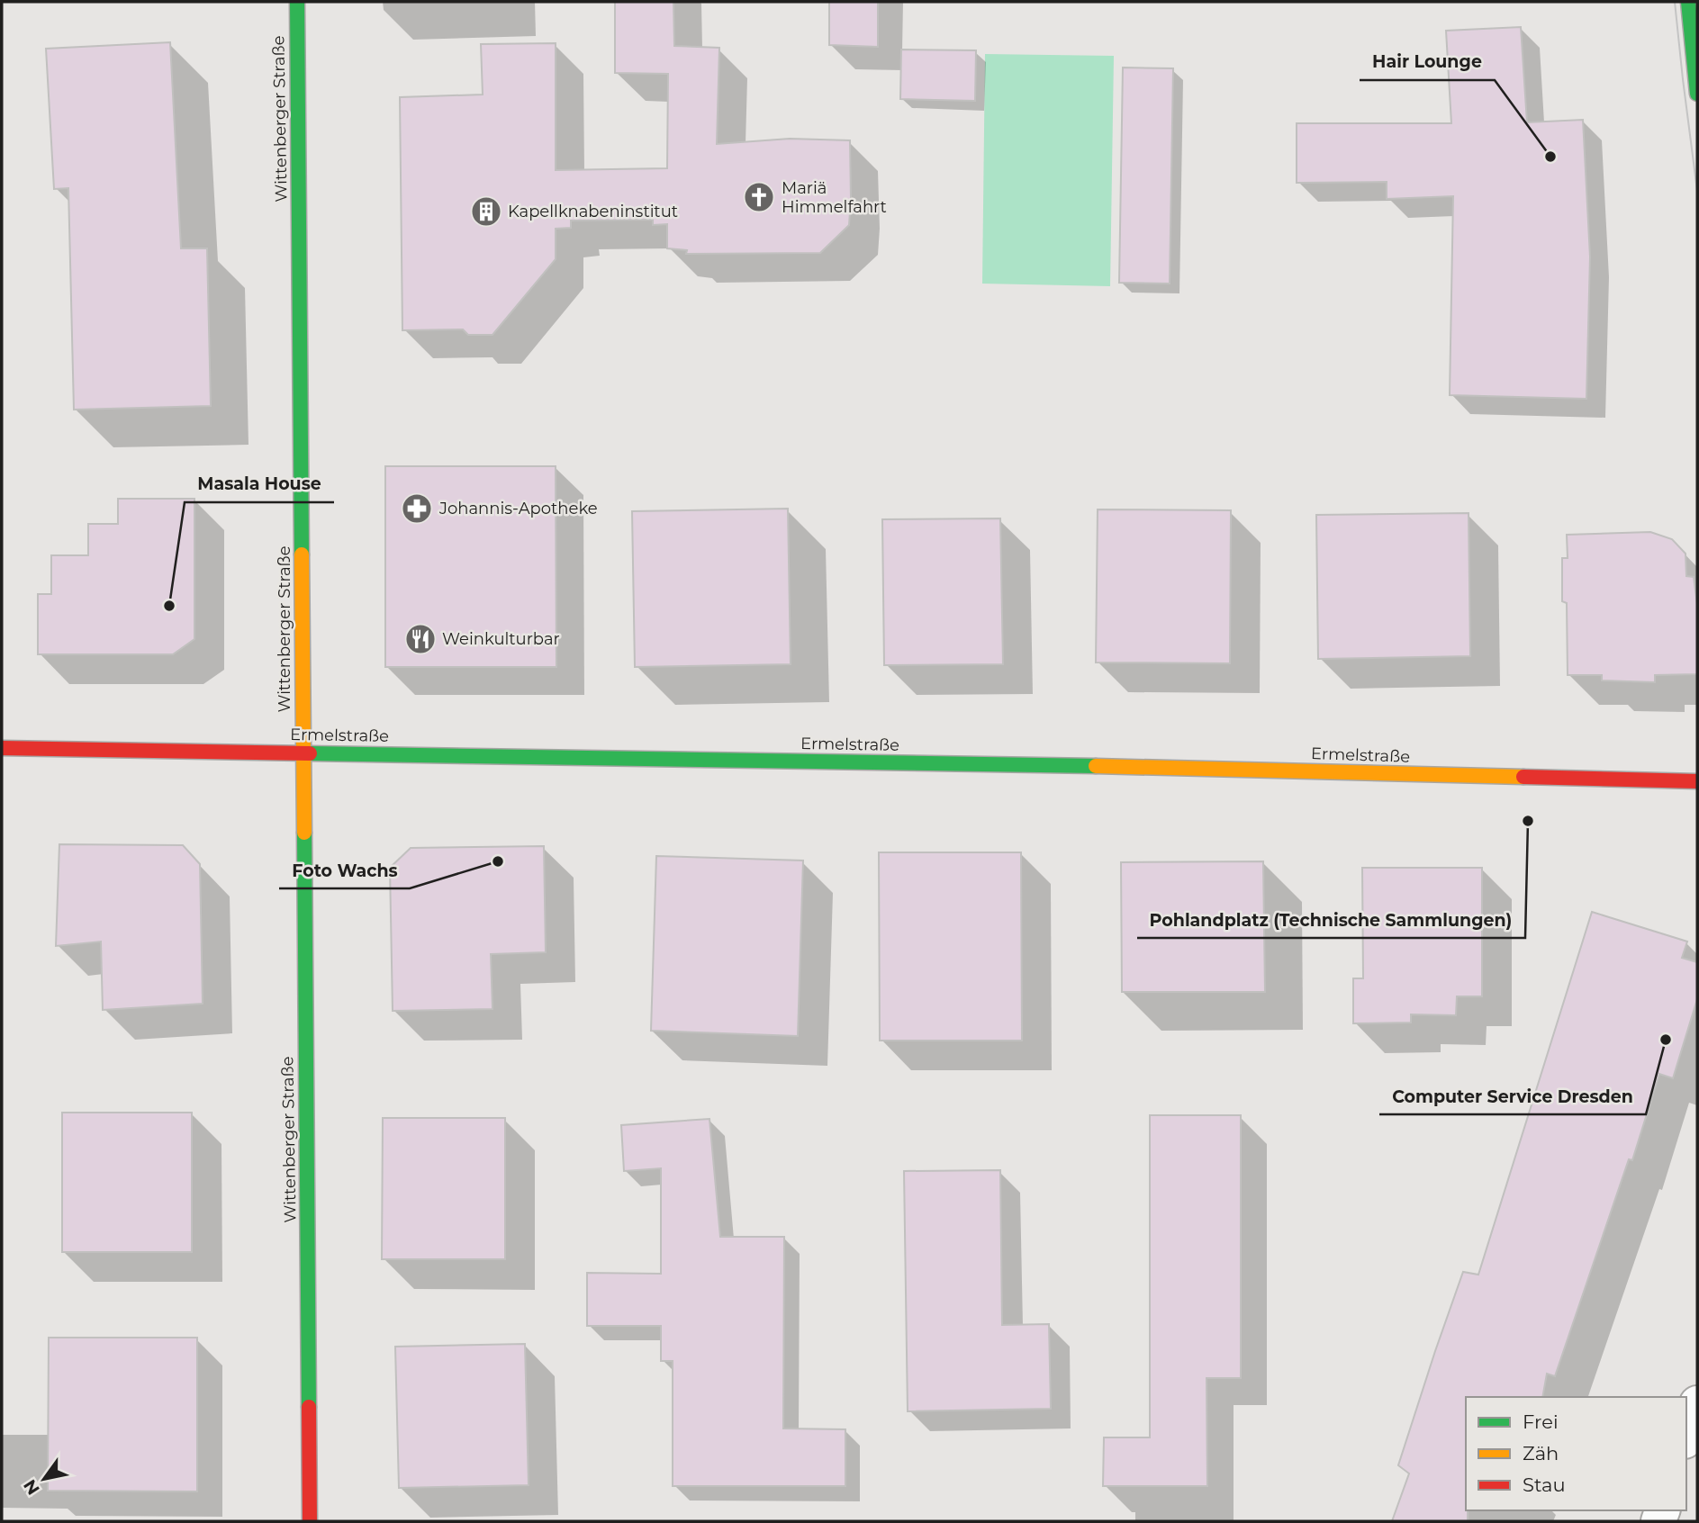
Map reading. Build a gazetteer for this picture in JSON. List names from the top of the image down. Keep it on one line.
{"streets":{"street":["Wittenberger Straße","Ermelstraße"]},"crossings":[["Wittenberger Straße","Ermelstraße"]],"places":{"other":["Hair Lounge","Masala House","Pohlandplatz (Technische Sammlungen)","Foto Wachs","Computer Service Dresden"],"church":["Mariä Himmelfahrt"],"building":["Kapellknabeninstitut"],"pharmacy":["Johannis-Apotheke"],"restaurant":["Weinkulturbar"]},"legend":["Frei","Zäh","Stau"],"north":"bottom left"}
